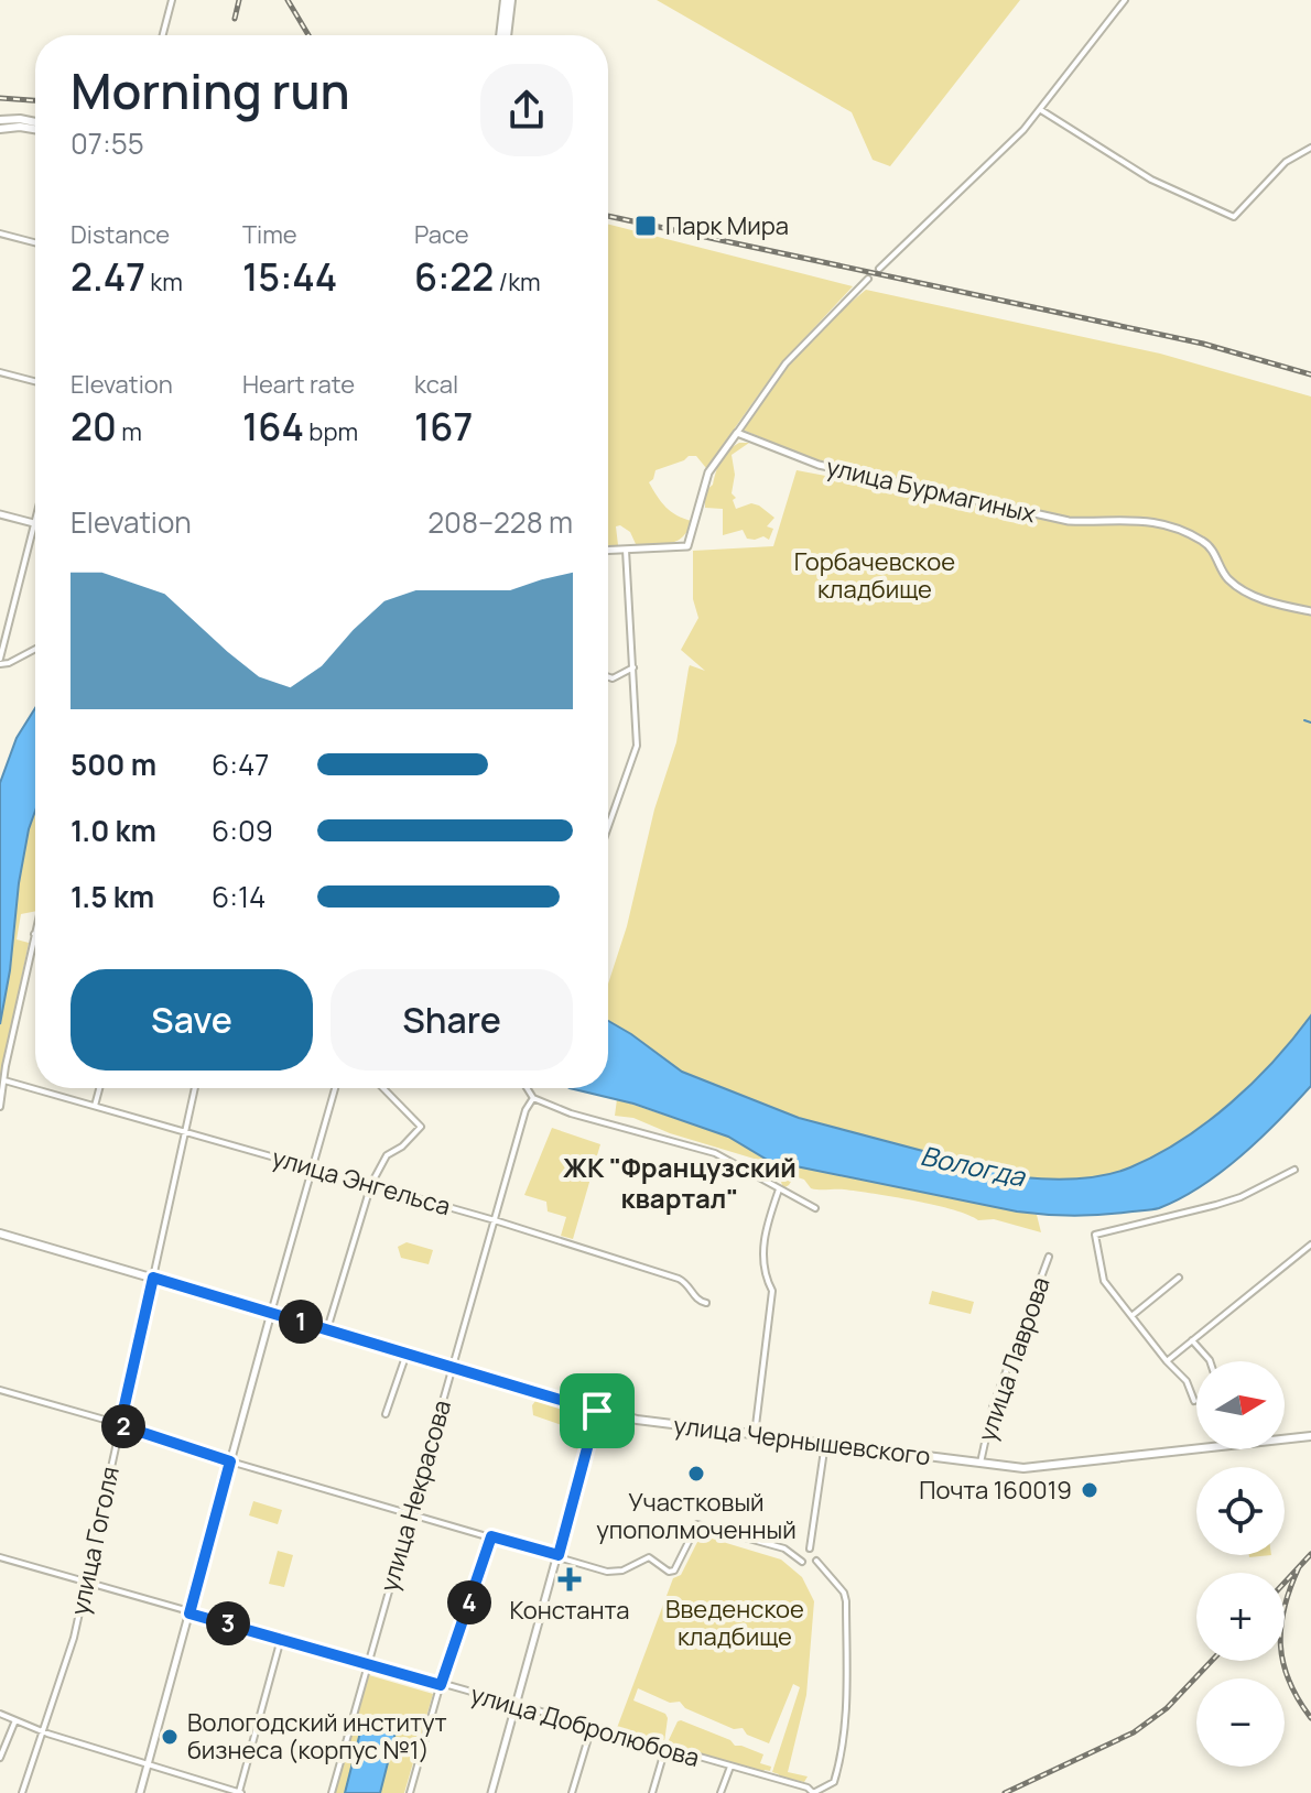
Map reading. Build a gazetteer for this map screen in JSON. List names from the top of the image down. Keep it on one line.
{"streets":{"main road":["улица Чернышевского"],"street":["улица Бурмагиных","улица Энгельса","улица Лаврова","улица Некрасова","улица Гоголя","улица Добролюбова"]},"crossings":[["улица Энгельса","улица Некрасова"],["улица Энгельса","улица Гоголя"],["улица Лаврова","улица Чернышевского"],["улица Чернышевского","улица Некрасова"],["улица Чернышевского","улица Гоголя"],["улица Некрасова","улица Добролюбова"],["улица Гоголя","улица Добролюбова"]],"districts":["ЖК \"Французский квартал\""],"water":["Вологда"],"parks":["Горбачевское кладбище","Введенское кладбище"],"places":{"transit":["Парк Мира"],"other":["Участковый упополмоченный","Почта 160019","Вологодский институт бизнеса (корпус №1)"],"health":["Константа"]},"north":"right","page":{"heading":["Morning run","07:55"],"stats":[["Distance","2.47 km"],["Time","15:44"],["Pace","6:22 /km"],["Elevation","20 m"],["Heart rate","164 bpm"],["kcal","167"]],"chart":["Elevation","208–228 m"],"list":[{"name":"500 m","note":"6:47"},{"name":"1.0 km","note":"6:09"},{"name":"1.5 km","note":"6:14"}],"buttons":["Save","Share"],"pins":["1","2","4","3"],"map_buttons":["+","−"]}}
